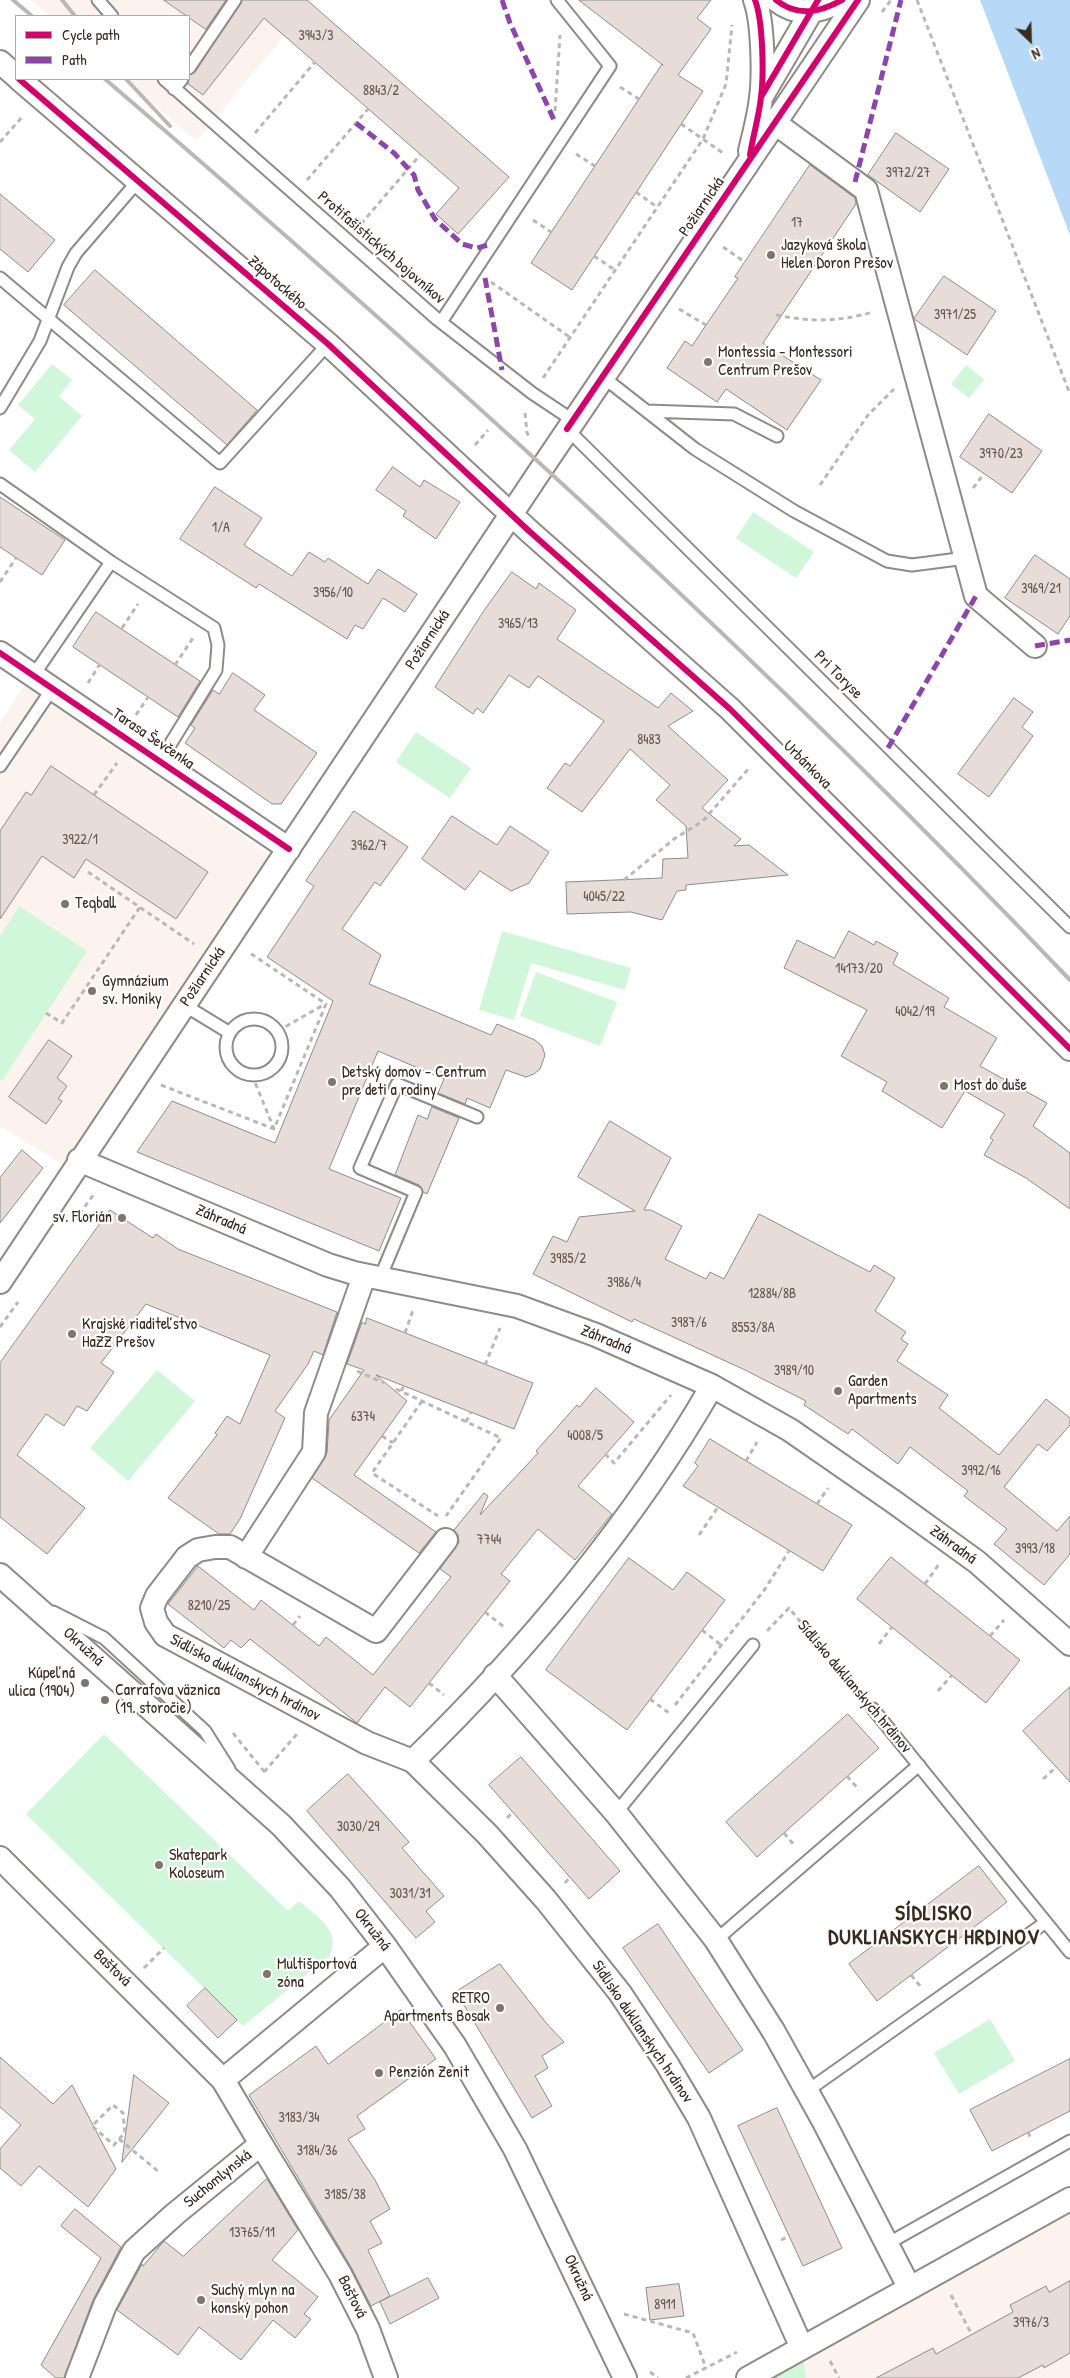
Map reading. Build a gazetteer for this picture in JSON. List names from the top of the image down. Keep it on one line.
{"streets":{"street":["Požiarnická","Zápotockého","Tarasa Ševčenka","Urbánkova","Záhradná","Okružná","Sídlisko duklianskych hrdinov","Baštová","Suchomlynská"],"lane":["Protifašistických bojovníkov","Pri Toryse"]},"crossings":[["Požiarnická","Protifašistických bojovníkov"],["Požiarnická","Zápotockého"],["Požiarnická","Pri Toryse"],["Požiarnická","Tarasa Ševčenka"],["Požiarnická","Urbánkova"],["Požiarnická","Záhradná"],["Protifašistických bojovníkov","Pri Toryse"],["Zápotockého","Urbánkova"],["Baštová","Suchomlynská"]],"districts":["SÍDLISKO DUKLIANSKYCH HRDINOV"],"places":["Jazyková škola Helen Doron Prešov","Montessia - Montessori Centrum Prešov","Teqball","Gymnázium sv. Moniky","Detský domov - Centrum pre deti a rodiny","Most do duše","sv. Florián","Krajské riaditeľstvo HaZZ Prešov","Garden Apartments","Kúpeľná ulica (1904)","Carrafova väznica (19. storočie)","Skatepark Koloseum","Multišportová zóna","RETRO Apartments Bosak","Penzión Zenit","Suchý mlyn na konský pohon"],"house_numbers":["3943/3","8843/2","3972/27","17","3971/25","3970/23","1/A","3969/21","3956/10","3965/13","8483","3922/1","3962/7","4045/22","14173/20","4042/19","3985/2","3986/4","12884/8B","3987/6","8553/8A","3989/10","6374","4008/5","3992/16","7744","3993/18","8210/25","3030/29","3031/31","3183/34","3184/36","3185/38","13765/11","8911","3976/3"],"legend":["Cycle path","Path"],"north":"bottom right"}
